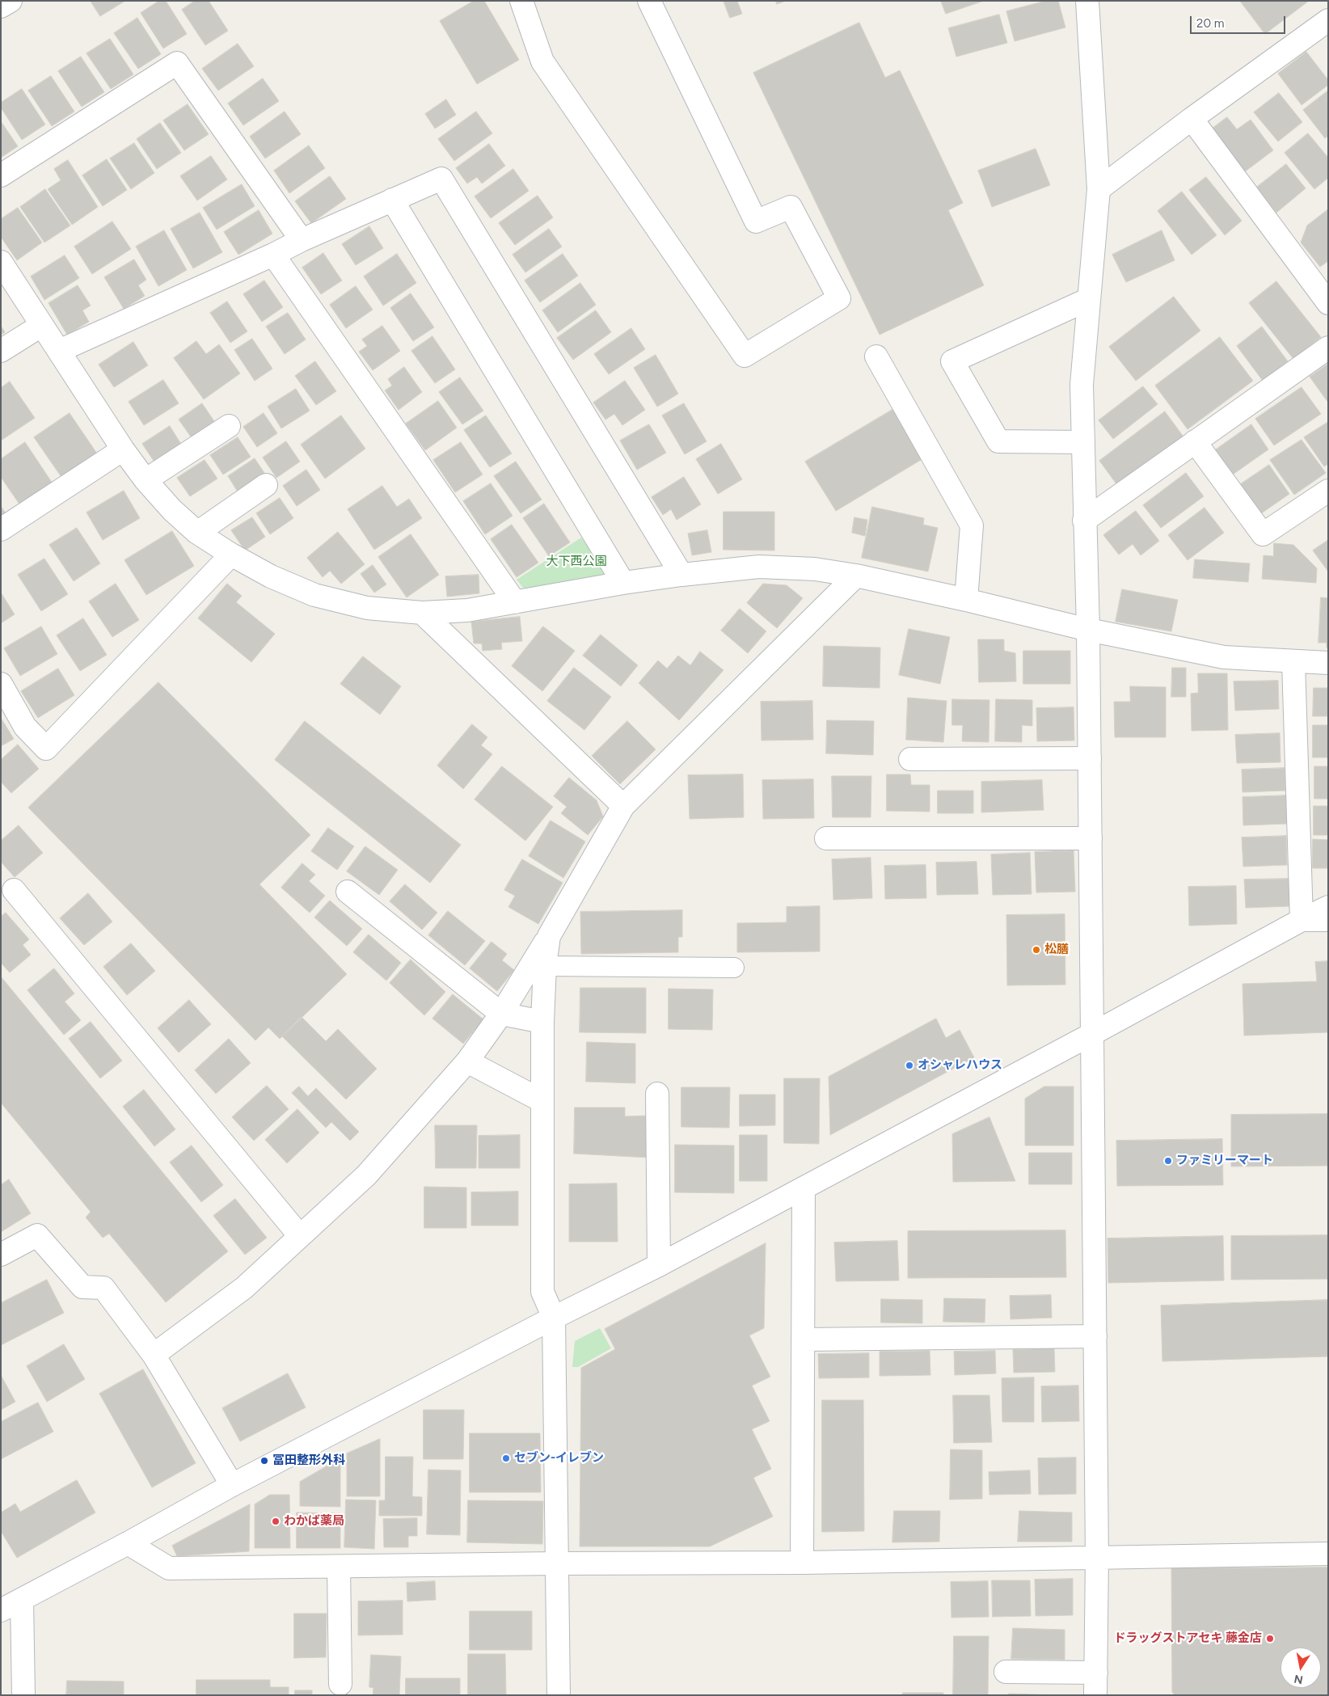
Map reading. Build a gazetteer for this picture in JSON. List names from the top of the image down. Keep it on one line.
{"parks":["大下西公園"],"places":["松膳","オシャレハウス","ファミリーマート","セブン-イレブン","冨田整形外科","わかば薬局","ドラッグストアセキ 藤金店"],"scale_bar":"20 m","north":"bottom"}
